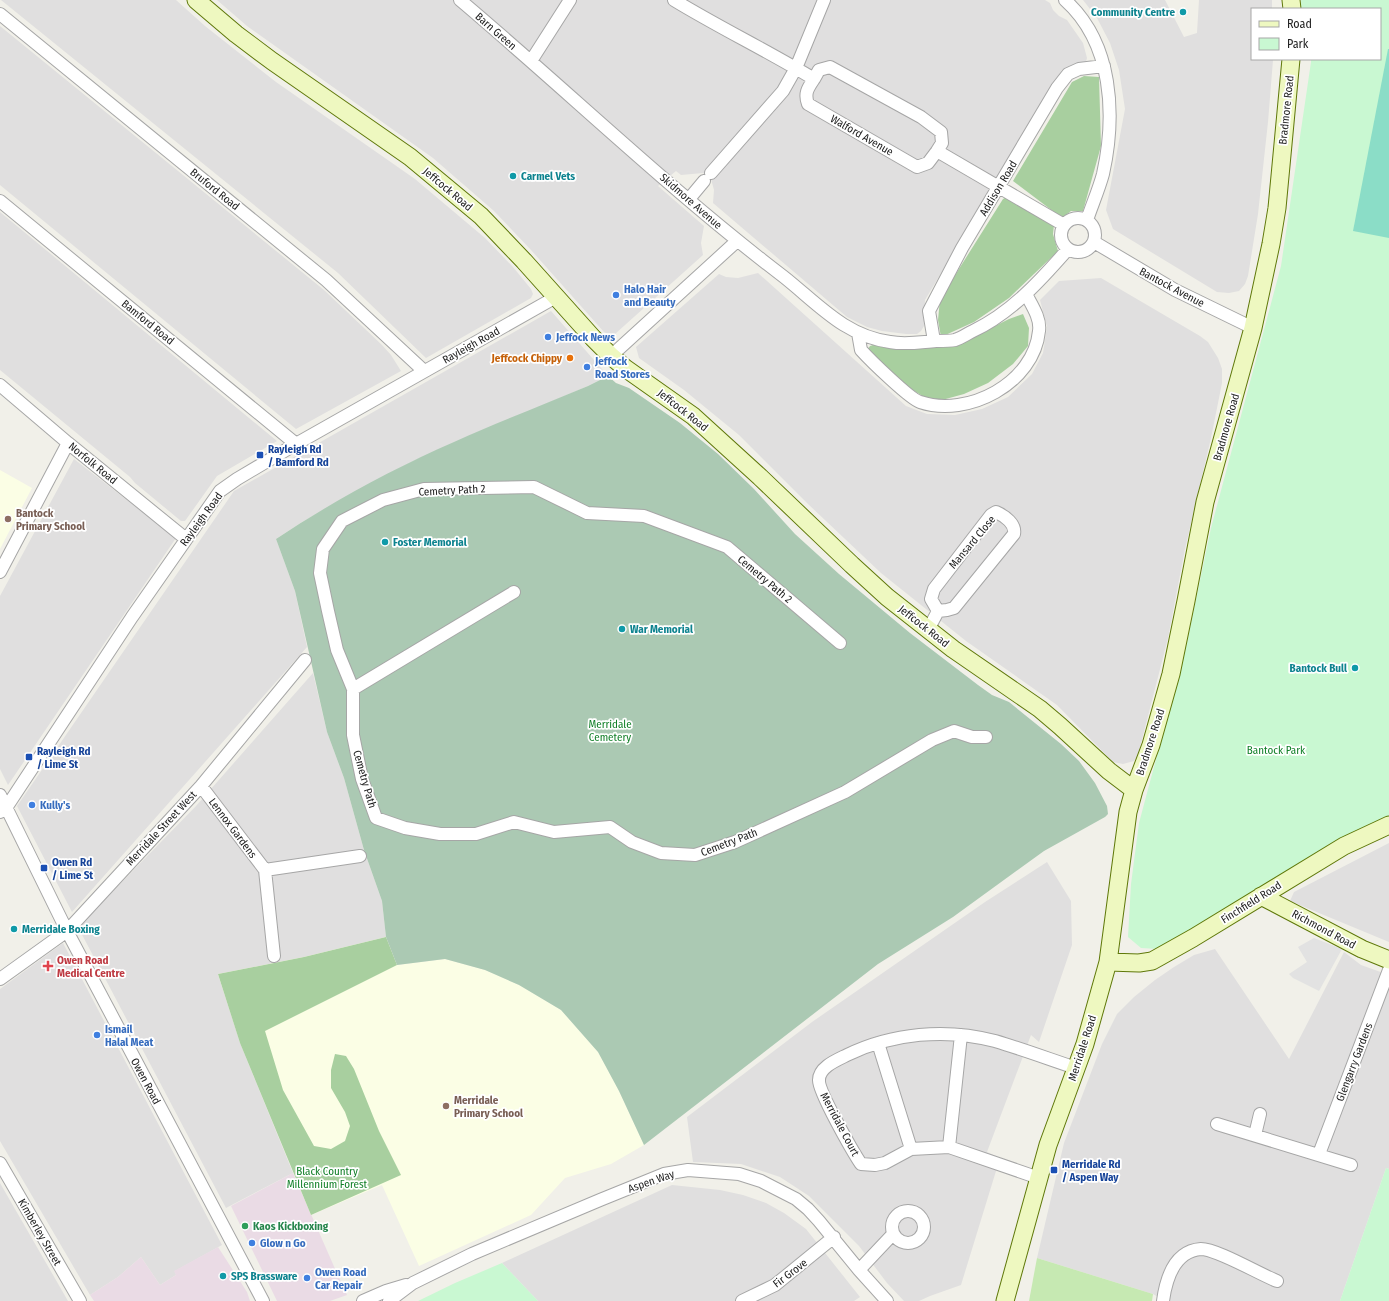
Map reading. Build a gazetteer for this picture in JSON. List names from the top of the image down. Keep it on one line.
{"streets":{"street":["Barn Green","Bradmore Road","Walford Avenue","Addison Road","Bruford Road","Jeffcock Road","Skidmore Avenue","Bantock Avenue","Bamford Road","Rayleigh Road","Norfolk Road","Cemetry Path 2","Mansard Close","Cemetry Path","Merridale Street West","Lennox Gardens","Finchfield Road","Richmond Road","Merridale Road","Glengarry Gardens","Owen Road","Merridale Court","Aspen Way","Kimberley Street","Fir Grove"]},"crossings":[["Barn Green","Skidmore Avenue"],["Bradmore Road","Jeffcock Road"],["Bradmore Road","Bantock Avenue"],["Bradmore Road","Merridale Road"],["Addison Road","Skidmore Avenue"],["Bruford Road","Rayleigh Road"],["Jeffcock Road","Rayleigh Road"],["Jeffcock Road","Merridale Road"],["Skidmore Avenue","Bantock Avenue"],["Bamford Road","Rayleigh Road"],["Rayleigh Road","Norfolk Road"],["Rayleigh Road","Owen Road"],["Cemetry Path 2","Cemetry Path"],["Merridale Street West","Lennox Gardens"],["Merridale Street West","Owen Road"],["Finchfield Road","Richmond Road"],["Finchfield Road","Merridale Road"],["Merridale Road","Merridale Court"],["Aspen Way","Fir Grove"]],"parks":["Merridale Cemetery","Bantock Park","Black Country Millennium Forest"],"places":{"other":["Community Centre","Carmel Vets","Halo Hair and Beauty","Jeffock News","Jeffcock Chippy","Jeffock Road Stores","Bantock Primary School","Foster Memorial","War Memorial","Bantock Bull","Kully's","Merridale Boxing","Ismail Halal Meat","Merridale Primary School","Kaos Kickboxing","Glow n Go","SPS Brassware","Owen Road Car Repair"],"transit":["Rayleigh Rd / Bamford Rd","Rayleigh Rd / Lime St","Owen Rd / Lime St","Merridale Rd / Aspen Way"],"health":["Owen Road Medical Centre"]},"legend":["Road","Park"]}
